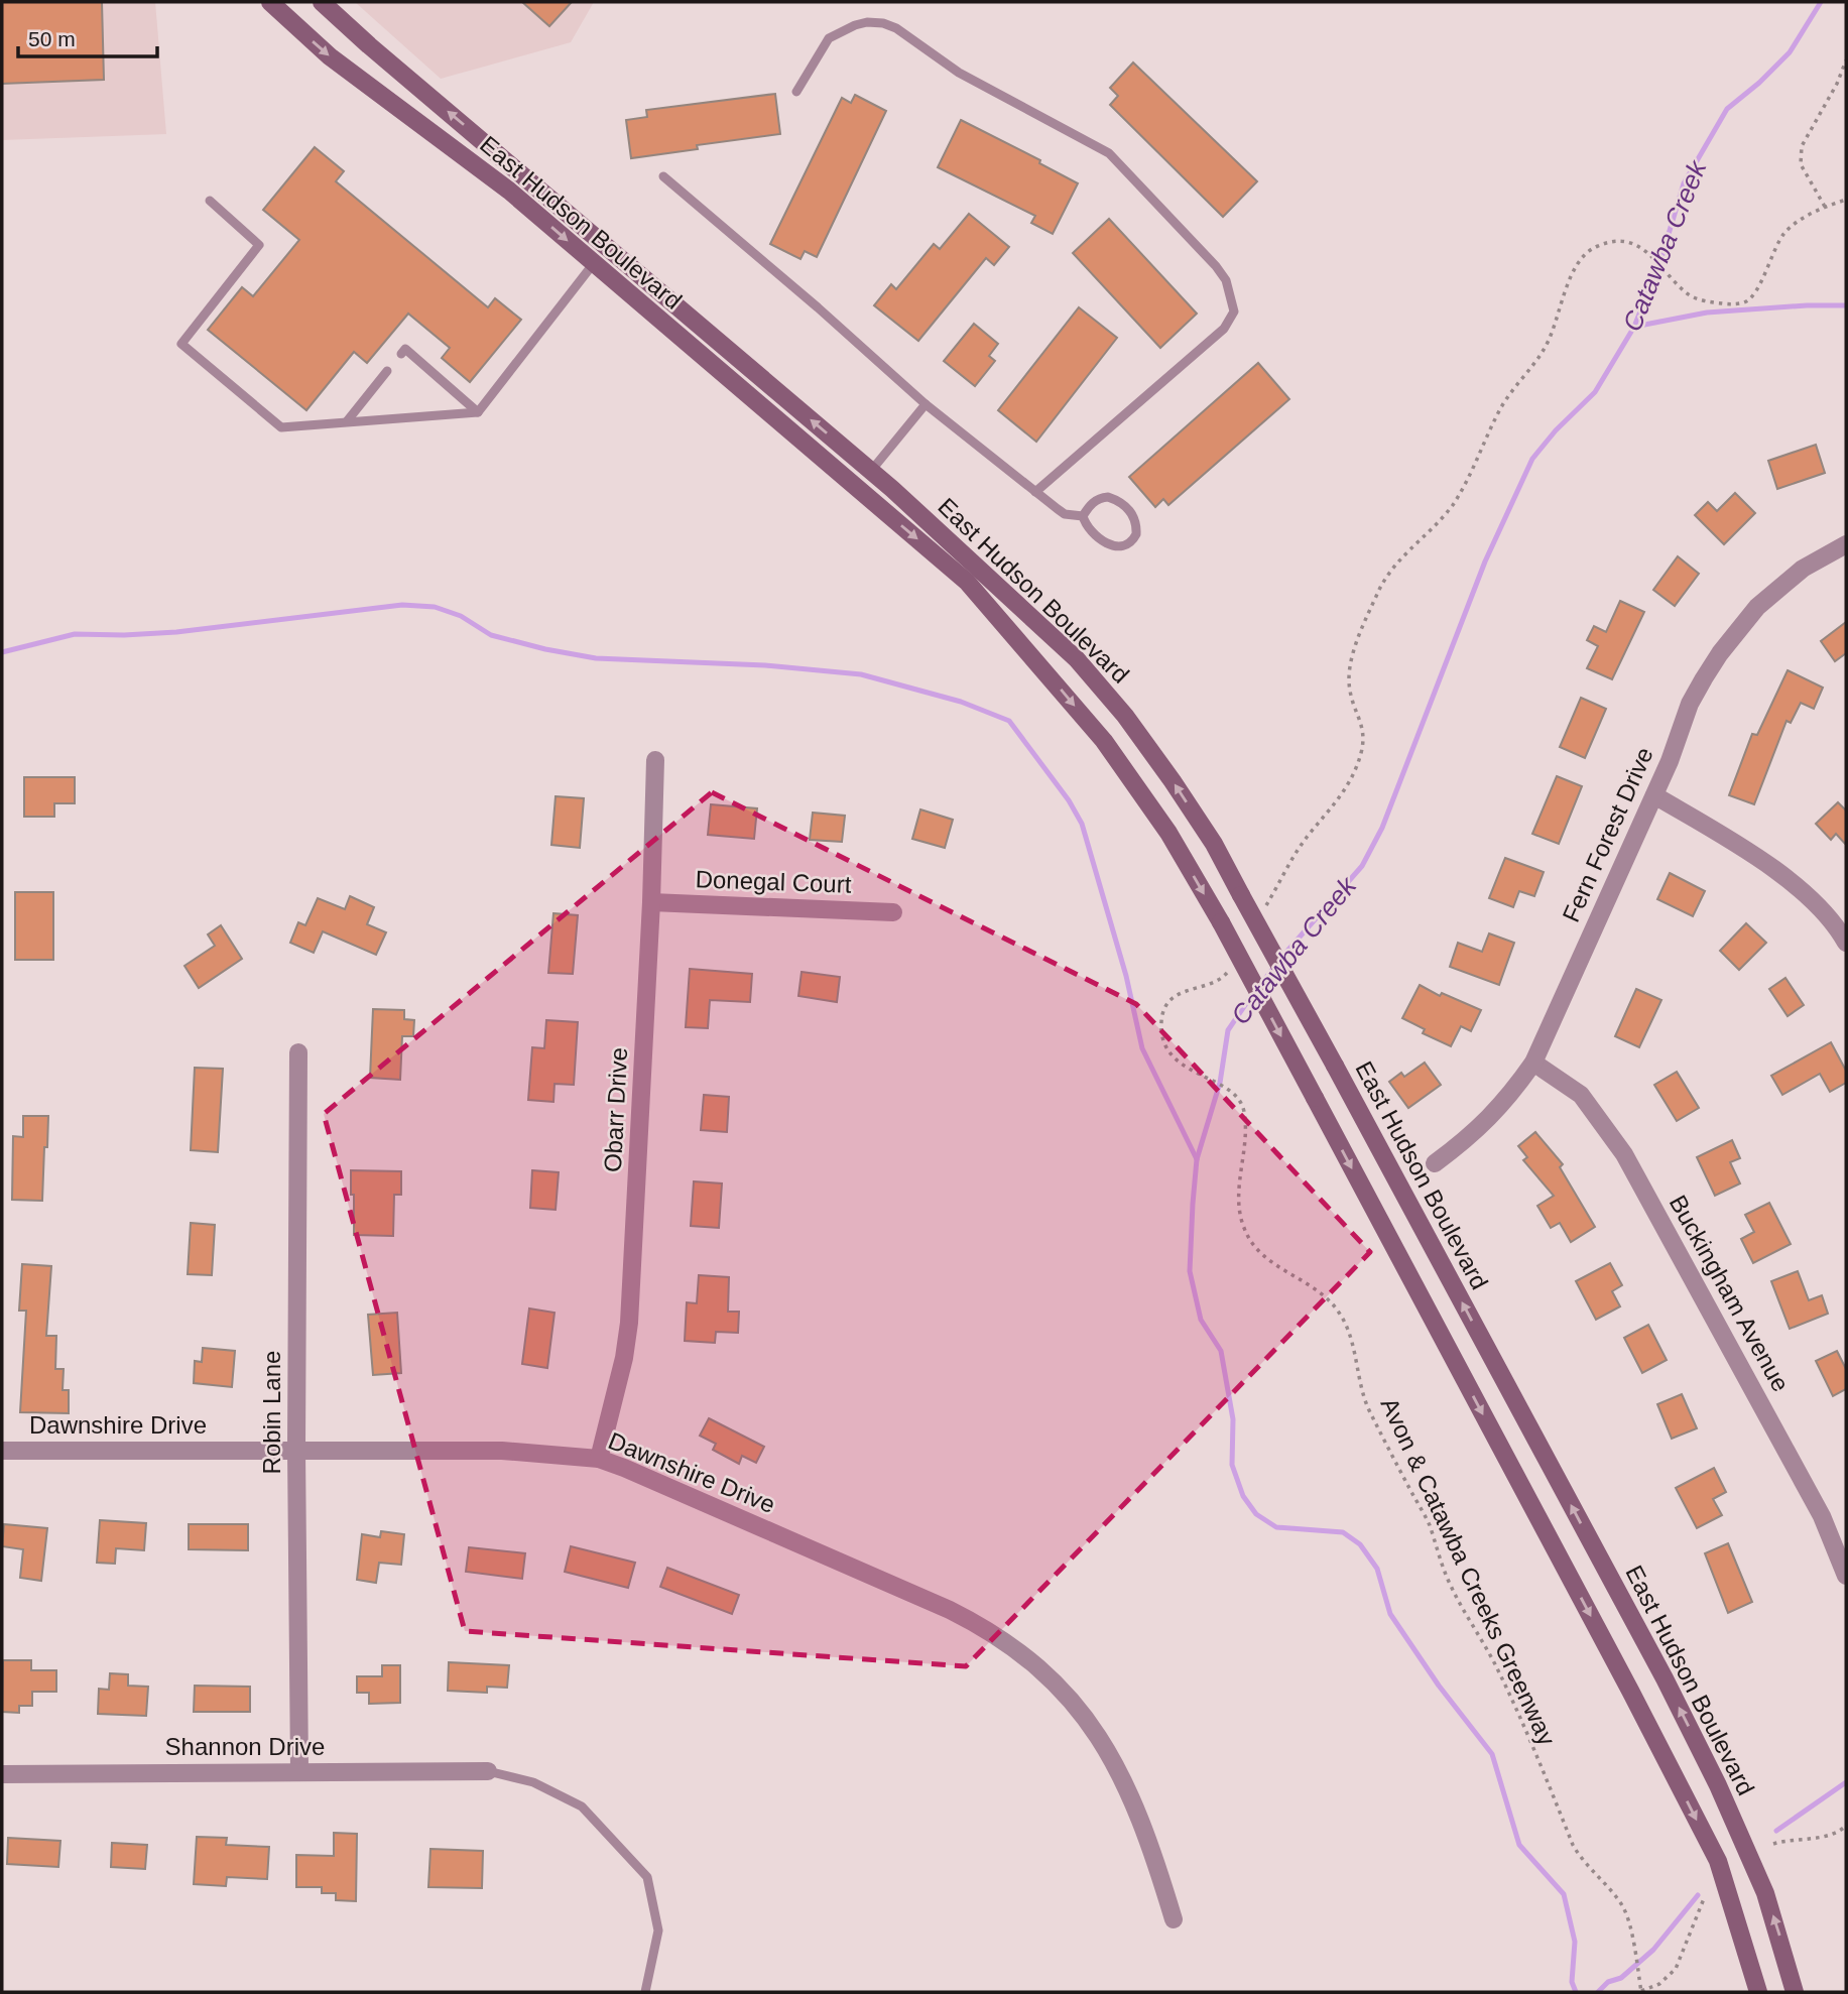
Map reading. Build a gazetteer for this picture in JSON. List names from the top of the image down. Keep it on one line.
{"streets":{"main road":["East Hudson Boulevard"],"street":["Fern Forest Drive","Donegal Court","Obarr Drive","Buckingham Avenue","Robin Lane","Dawnshire Drive","Shannon Drive"],"path":["Avon & Catawba Creeks Greenway"]},"crossings":[["Fern Forest Drive","Buckingham Avenue"],["Donegal Court","Obarr Drive"],["Obarr Drive","Dawnshire Drive"],["Robin Lane","Dawnshire Drive"],["Robin Lane","Shannon Drive"]],"water":["Catawba Creek"],"scale_bar":"50 m"}
